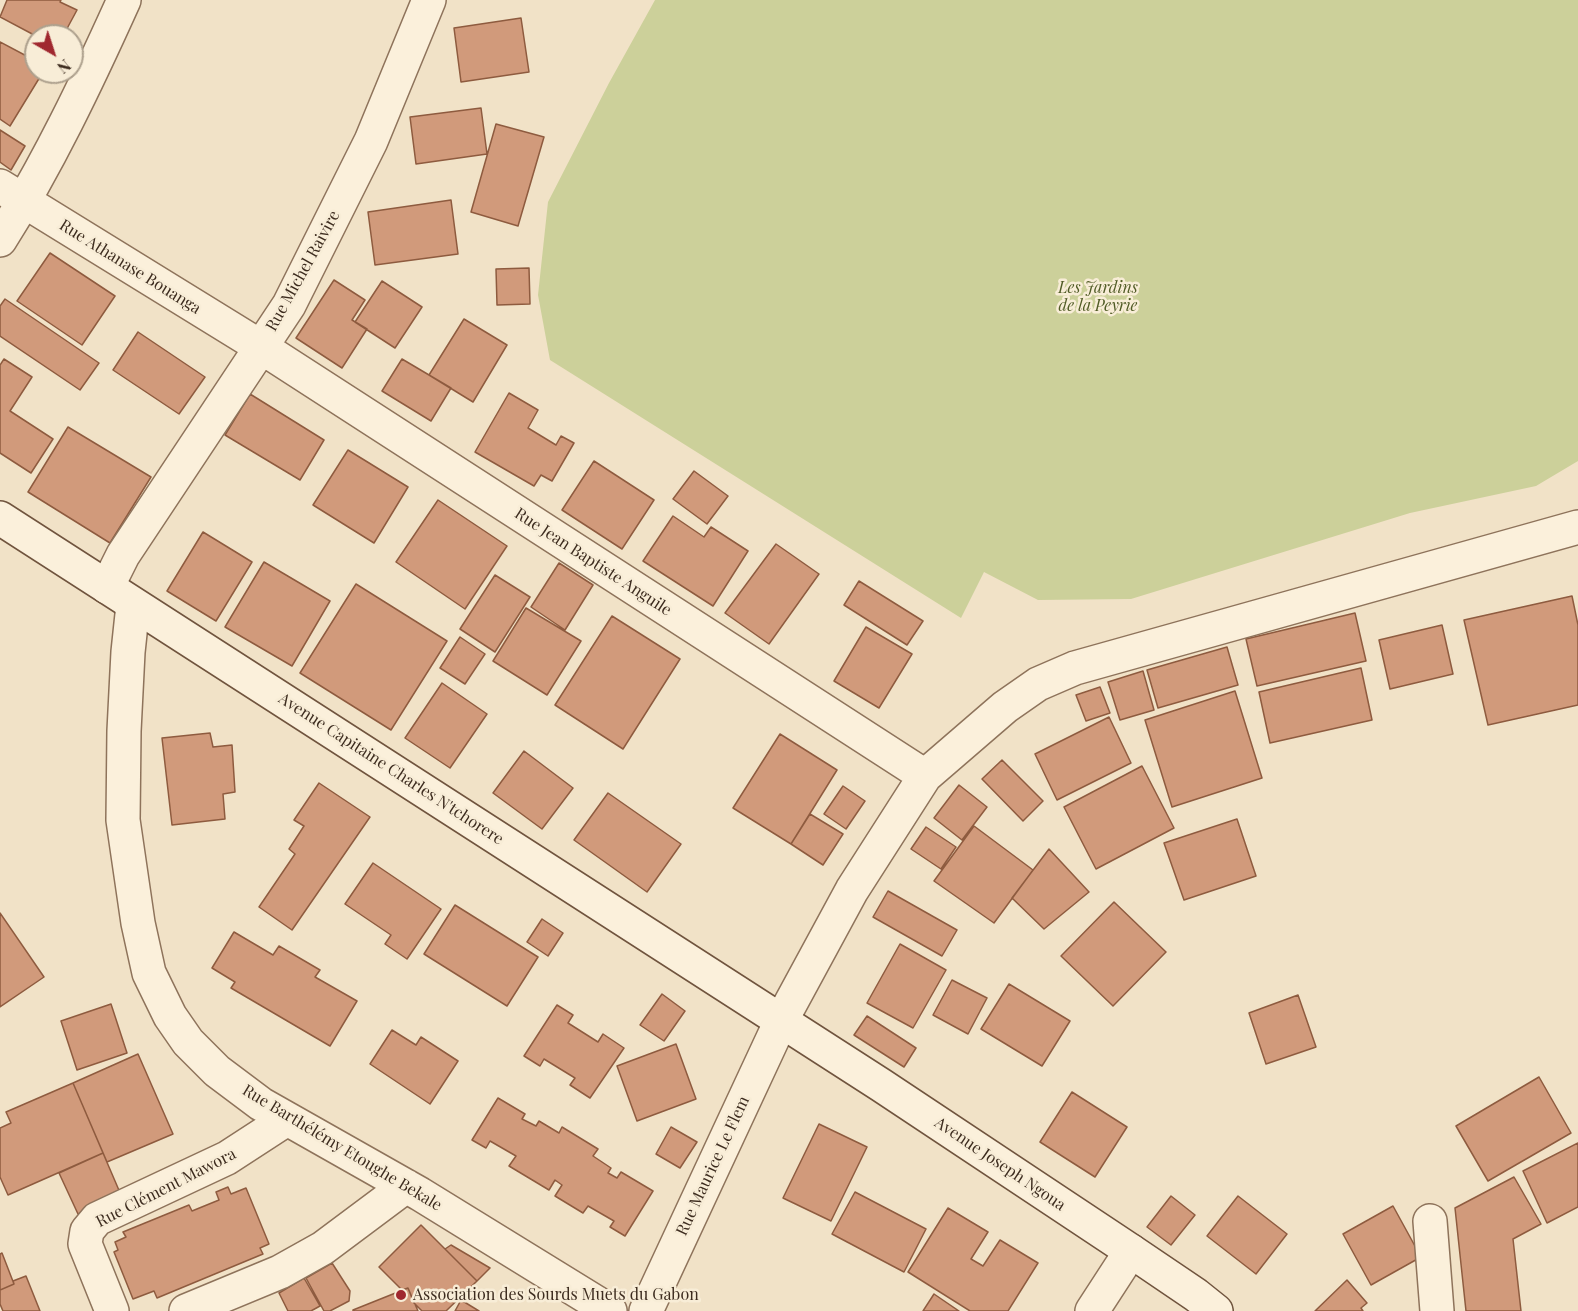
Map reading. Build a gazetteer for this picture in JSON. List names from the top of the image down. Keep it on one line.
{"streets":{"street":["Rue Athanase Bouanga","Rue Michel Raivire","Rue Jean Baptiste Anguile","Avenue Capitaine Charles N'tchorere","Rue Barthélémy Etoughe Bekale","Avenue Joseph Ngoua","Rue Maurice Le Flem","Rue Clément Mawora"]},"crossings":[["Rue Athanase Bouanga","Rue Michel Raivire"],["Rue Athanase Bouanga","Rue Jean Baptiste Anguile"],["Rue Michel Raivire","Rue Jean Baptiste Anguile"],["Rue Michel Raivire","Avenue Capitaine Charles N'tchorere"],["Rue Jean Baptiste Anguile","Rue Maurice Le Flem"],["Avenue Capitaine Charles N'tchorere","Rue Barthélémy Etoughe Bekale"],["Avenue Capitaine Charles N'tchorere","Avenue Joseph Ngoua"],["Avenue Capitaine Charles N'tchorere","Rue Maurice Le Flem"],["Rue Barthélémy Etoughe Bekale","Rue Clément Mawora"],["Avenue Joseph Ngoua","Rue Maurice Le Flem"]],"parks":["Les Jardins de la Peyrie"],"places":["Association des Sourds Muets du Gabon"],"north":"bottom right"}
